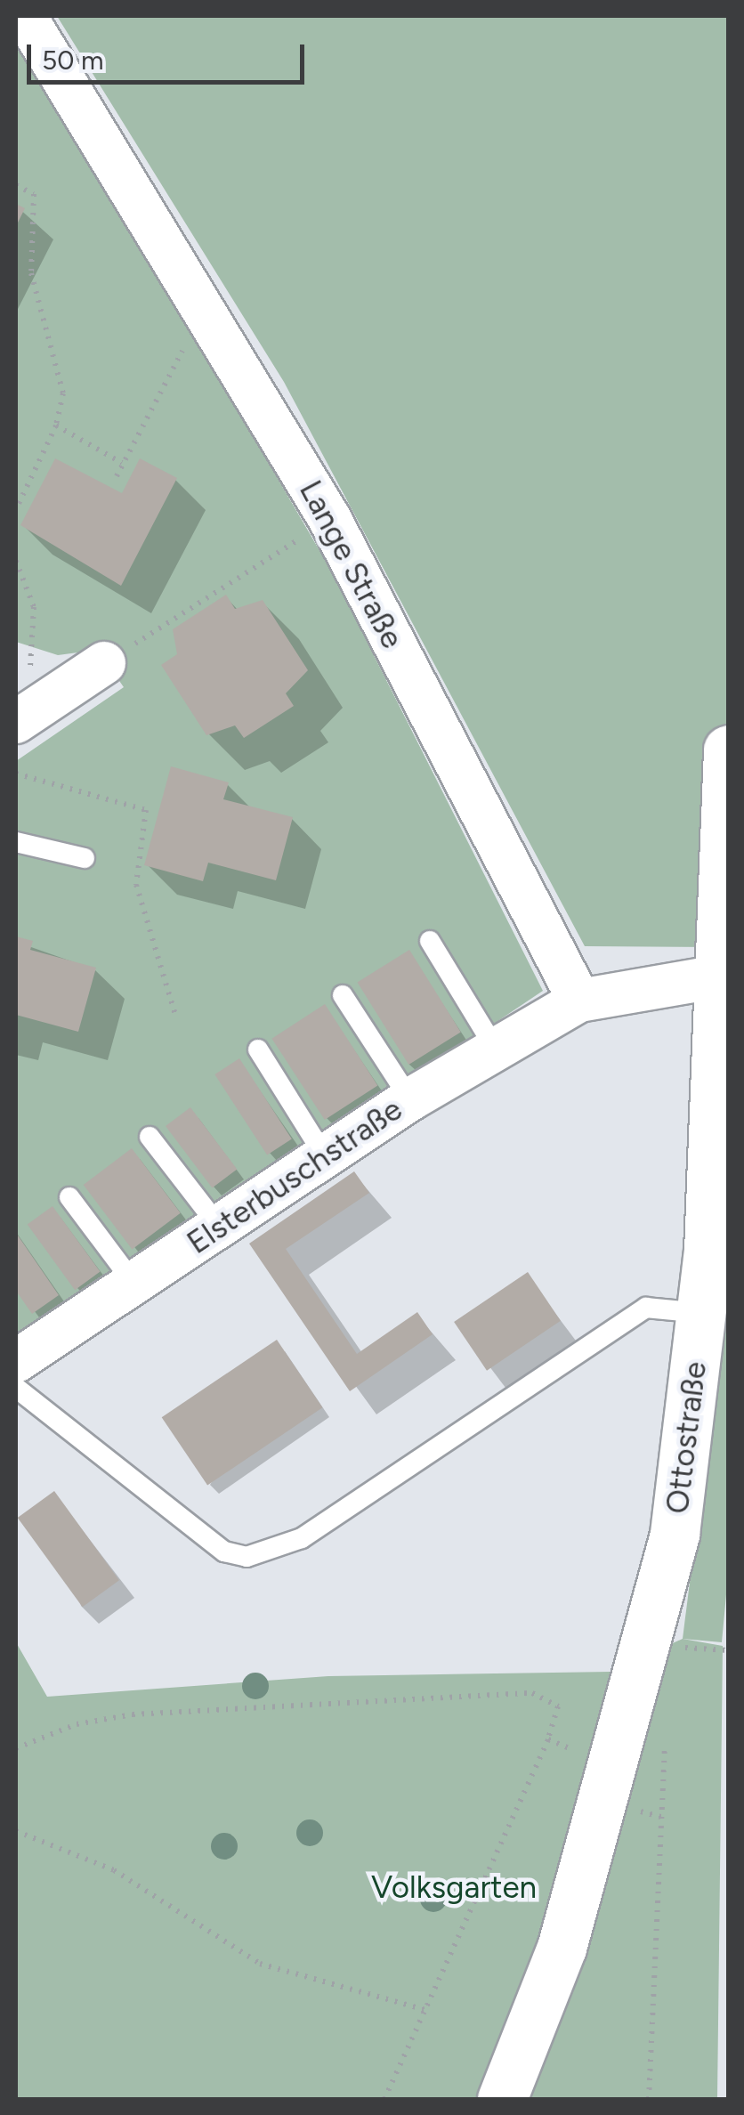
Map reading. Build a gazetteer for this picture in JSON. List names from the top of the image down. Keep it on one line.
{"streets":{"street":["Lange Straße","Elsterbuschstraße","Ottostraße"]},"crossings":[["Lange Straße","Elsterbuschstraße"]],"parks":["Volksgarten"],"scale_bar":"50 m"}
